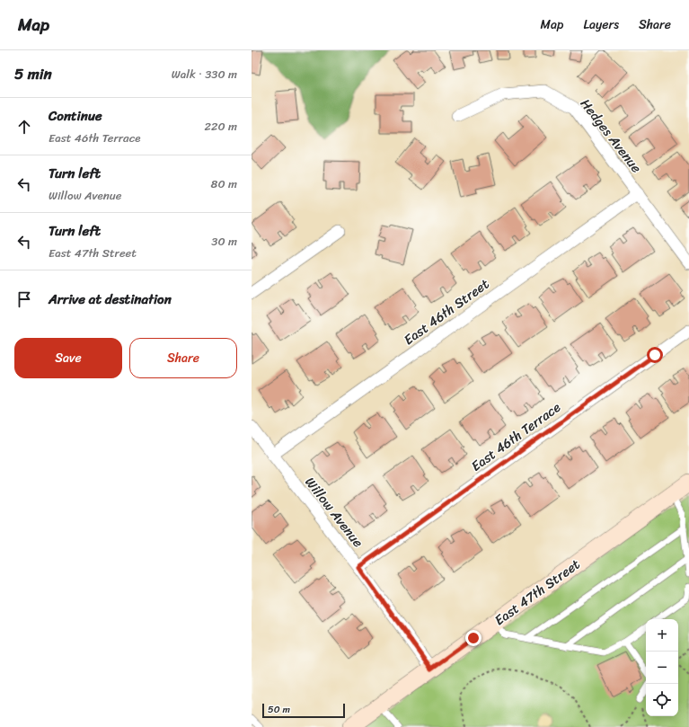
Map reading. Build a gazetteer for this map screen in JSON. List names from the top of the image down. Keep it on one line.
{"streets":{"main road":["East 47th Street"],"street":["Hedges Avenue","East 46th Street","East 46th Terrace","Willow Avenue"]},"crossings":[["Hedges Avenue","East 46th Street"],["East 46th Street","Willow Avenue"],["East 46th Terrace","Willow Avenue"],["Willow Avenue","East 47th Street"]],"scale_bar":"50 m","page":{"header":"Map","nav":["Map","Layers","Share"],"heading":["5 min","Walk · 330 m"],"list":[["Continue","East 46th Terrace","220 m"],["Turn left","Willow Avenue","80 m"],["Turn left","East 47th Street","30 m"],"Arrive at destination"],"buttons":["Save","Share"],"map_buttons":["+","−"],"scale":"50 m"}}
